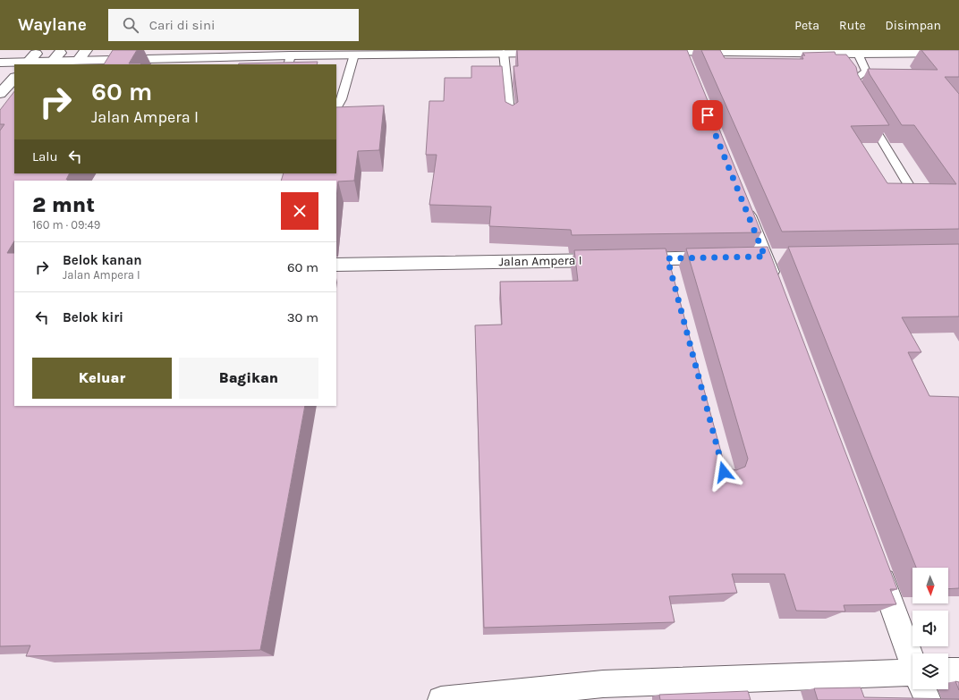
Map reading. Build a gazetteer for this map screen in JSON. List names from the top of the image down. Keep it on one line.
{"streets":{"main road":["Jalan Ampera I"]},"north":"bottom","page":{"header":"Waylane","search":"Cari di sini","nav":["Peta","Rute","Disimpan"],"turn":["60 m","Jalan Ampera I"],"then":"Lalu","heading":["2 mnt","160 m · 09:49"],"list":[{"name":"Belok kanan","note":"Jalan Ampera I","value":"60 m"},{"name":"Belok kiri","value":"30 m"}],"buttons":["Keluar","Bagikan"]}}
